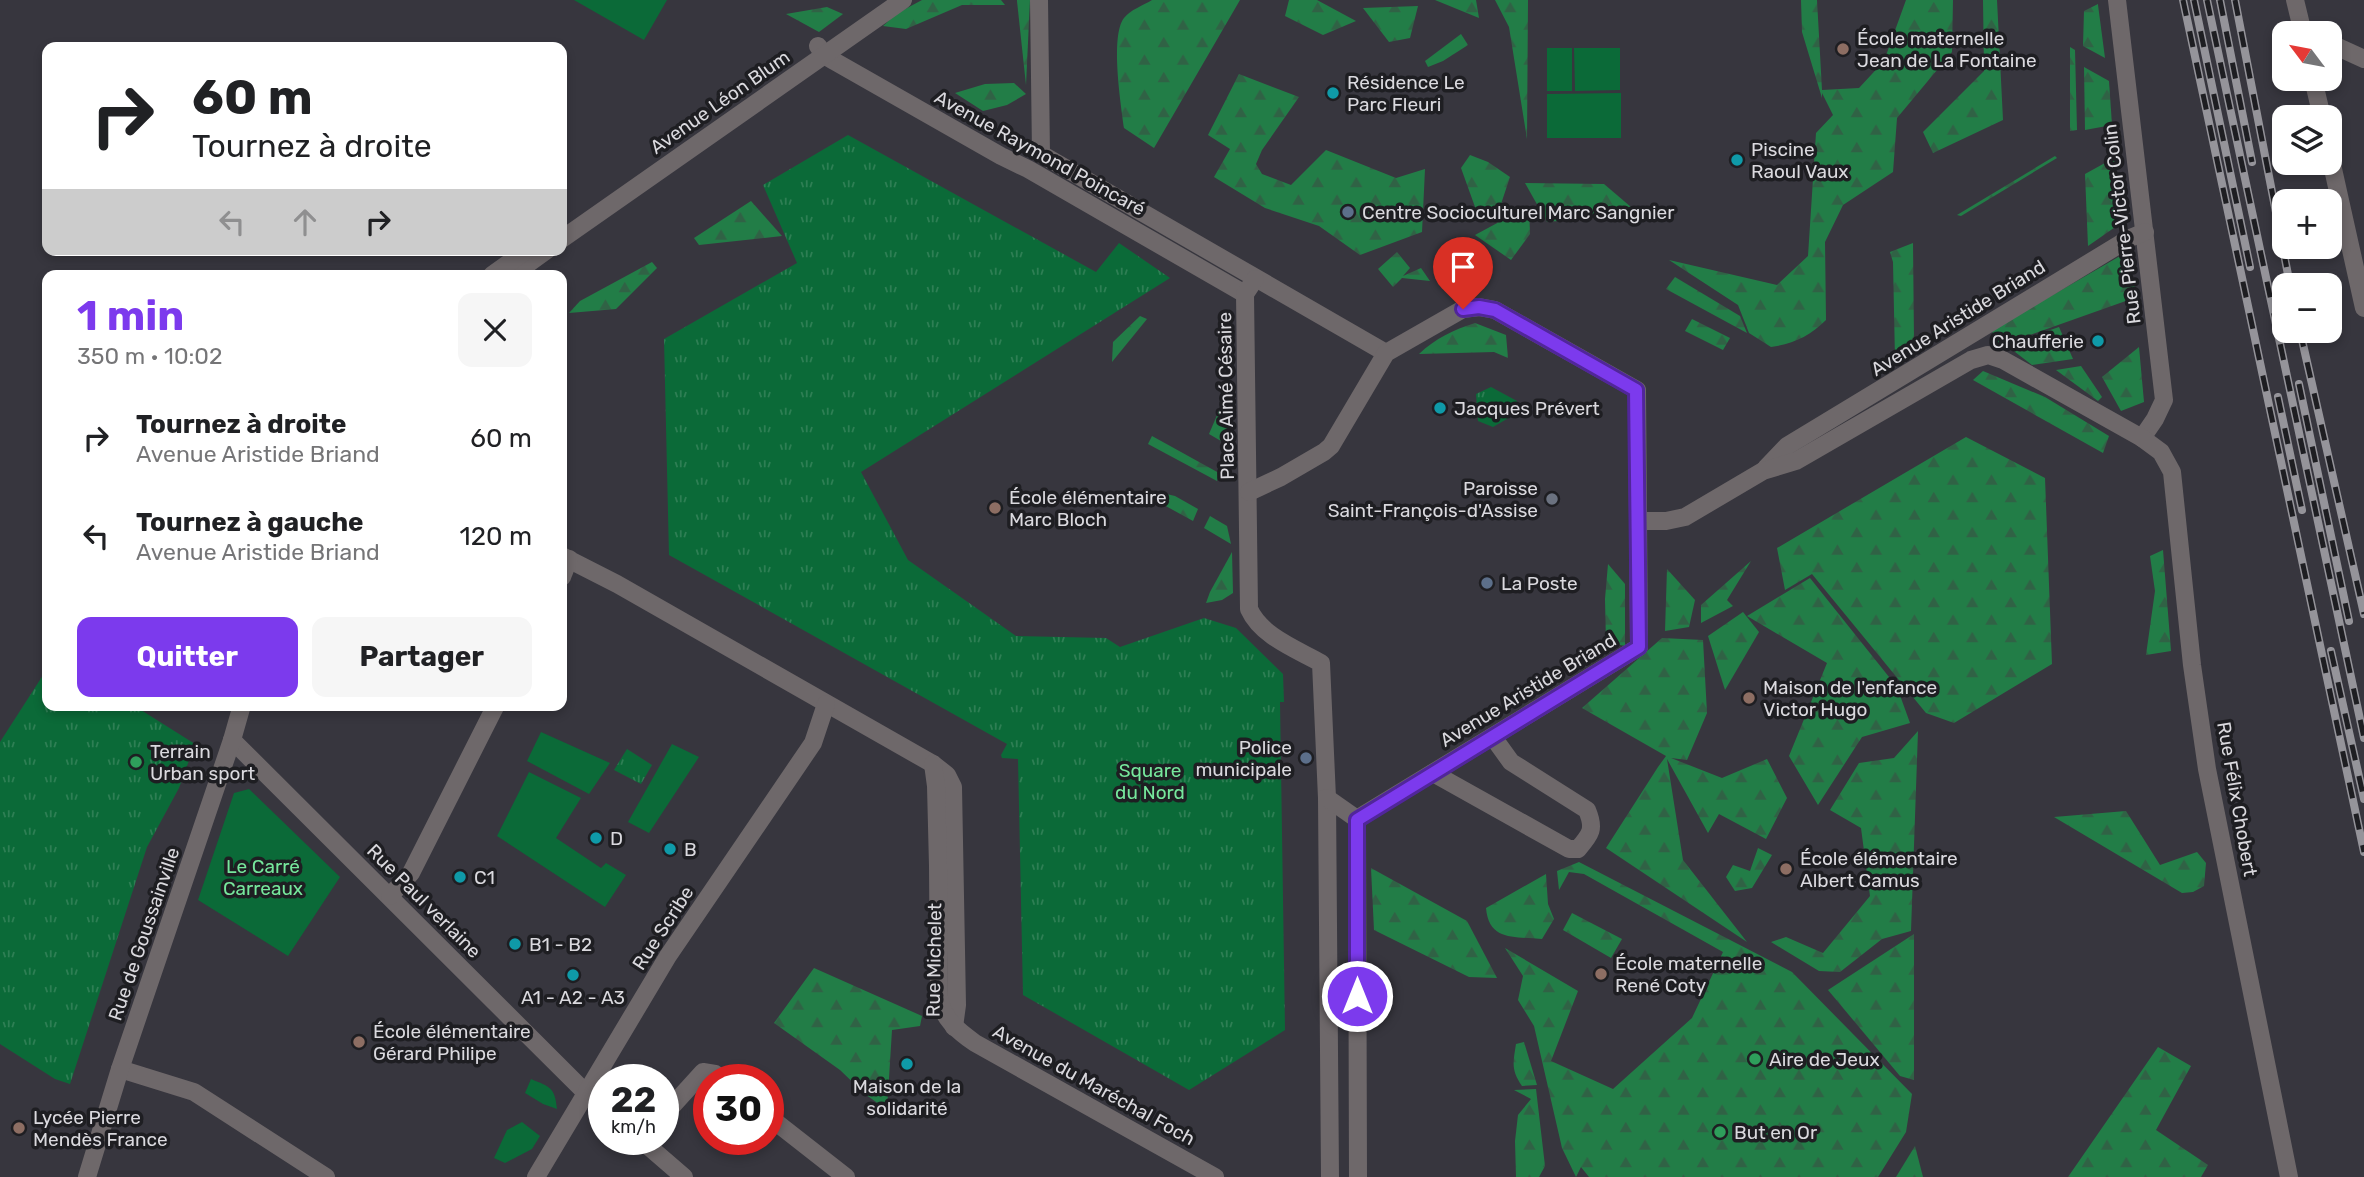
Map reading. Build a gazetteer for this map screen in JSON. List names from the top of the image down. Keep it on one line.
{"streets":{"street":["Avenue Léon Blum","Avenue Raymond Poincaré","Rue Pierre-Victor Colin","Avenue Aristide Briand","Place Aimé Césaire","Rue Félix Chobert","Rue Paul verlaine","Rue Scribe","Rue de Goussainville","Rue Michelet","Avenue du Maréchal Foch"]},"crossings":[["Avenue Léon Blum","Avenue Raymond Poincaré"],["Avenue Raymond Poincaré","Place Aimé Césaire"],["Rue Pierre-Victor Colin","Avenue Aristide Briand"],["Rue Pierre-Victor Colin","Rue Félix Chobert"],["Rue Paul verlaine","Rue Scribe"],["Rue Paul verlaine","Rue de Goussainville"],["Rue Scribe","Rue Michelet"],["Rue Michelet","Avenue du Maréchal Foch"]],"parks":["Square du Nord","Le Carré Carreaux"],"places":["École maternelle Jean de La Fontaine","Résidence Le Parc Fleuri","Piscine Raoul Vaux","Centre Socioculturel Marc Sangnier","Chaufferie","Jacques Prévert","Paroisse Saint-François-d'Assise","École élémentaire Marc Bloch","La Poste","Maison de l'enfance Victor Hugo","Police municipale","Terrain Urban sport","D","B","École élémentaire Albert Camus","C1","B1 - B2","École maternelle René Coty","A1 - A2 - A3","École élémentaire Gérard Philipe","Aire de Jeux","Maison de la solidarité","Lycée Pierre Mendès France","But en Or"],"north":"top left","page":{"map_buttons":["+","−"],"turn":["60 m","Tournez à droite"],"heading":["1 min","350 m · 10:02"],"list":[{"name":"Tournez à droite","note":"Avenue Aristide Briand","value":"60 m"},{"name":"Tournez à gauche","note":"Avenue Aristide Briand","value":"120 m"}],"buttons":["Quitter","Partager"],"speed":"22 km/h","limit":"30"}}
